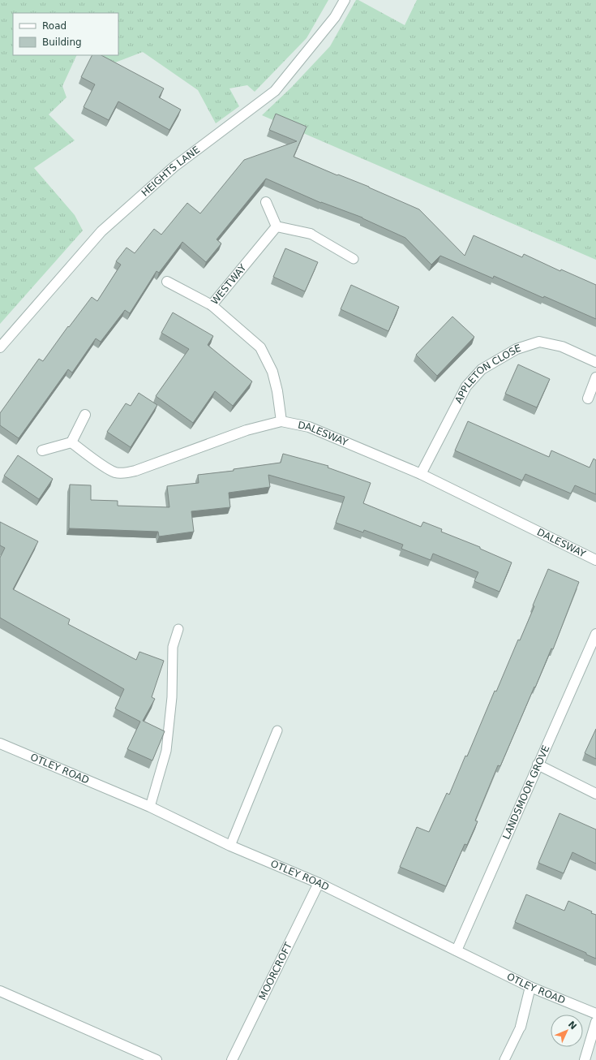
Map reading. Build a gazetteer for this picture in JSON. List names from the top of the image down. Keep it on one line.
{"streets":{"street":["HEIGHTS LANE","WESTWAY","APPLETON CLOSE","DALESWAY","OTLEY ROAD","LANDSMOOR GROVE","MOORCROFT"]},"crossings":[["WESTWAY","DALESWAY"],["APPLETON CLOSE","DALESWAY"],["OTLEY ROAD","LANDSMOOR GROVE"],["OTLEY ROAD","MOORCROFT"]],"legend":["Road","Building"],"north":"top right"}
